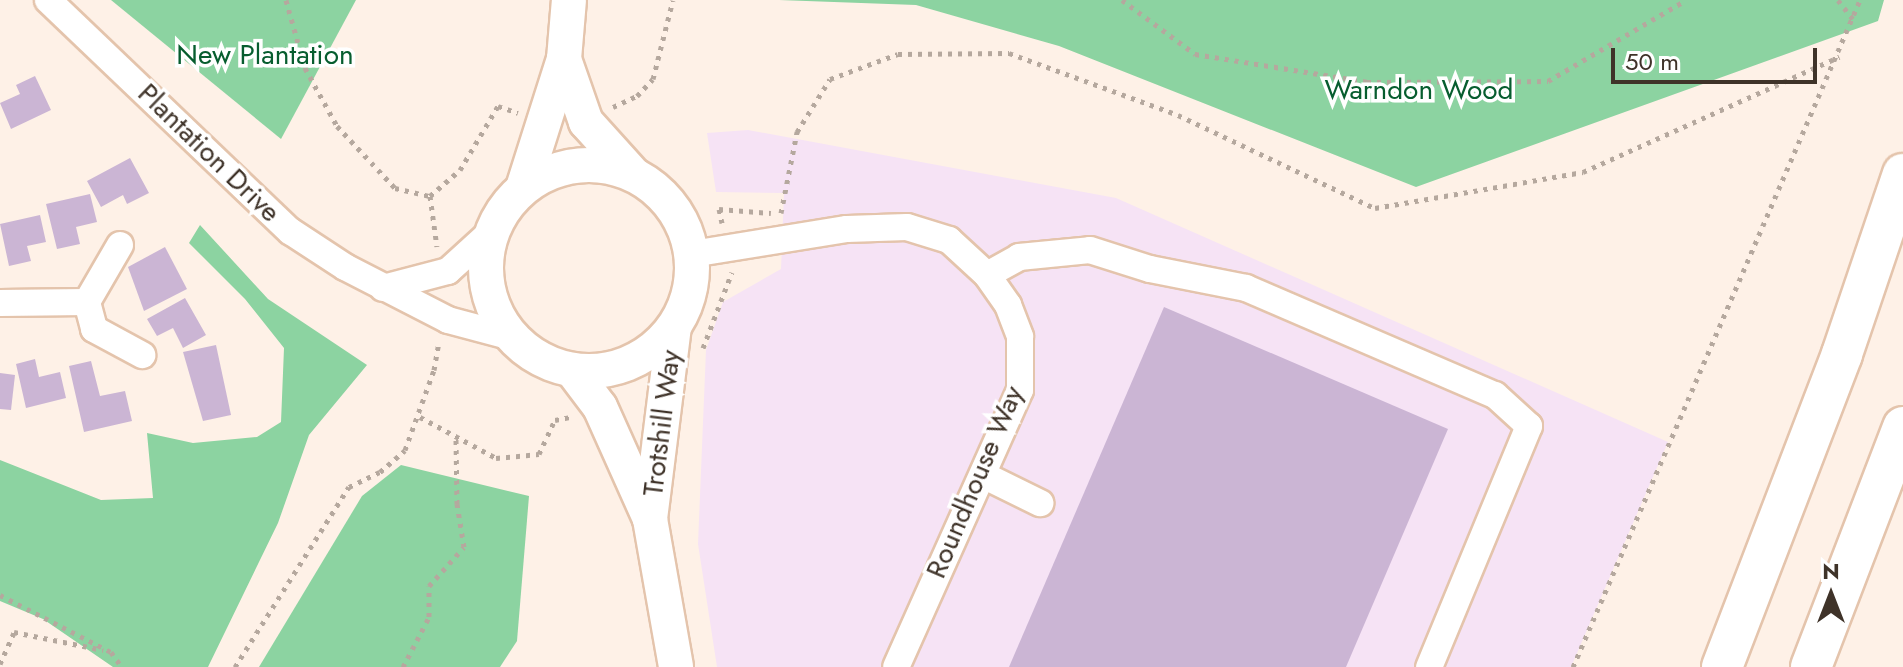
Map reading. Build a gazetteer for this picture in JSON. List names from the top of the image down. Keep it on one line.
{"streets":{"main road":["Trotshill Way"],"street":["Plantation Drive","Roundhouse Way"]},"crossings":[["Plantation Drive","Trotshill Way"],["Plantation Drive","Roundhouse Way"],["Trotshill Way","Roundhouse Way"]],"parks":["New Plantation","Warndon Wood"],"scale_bar":"50 m","north":"top"}
